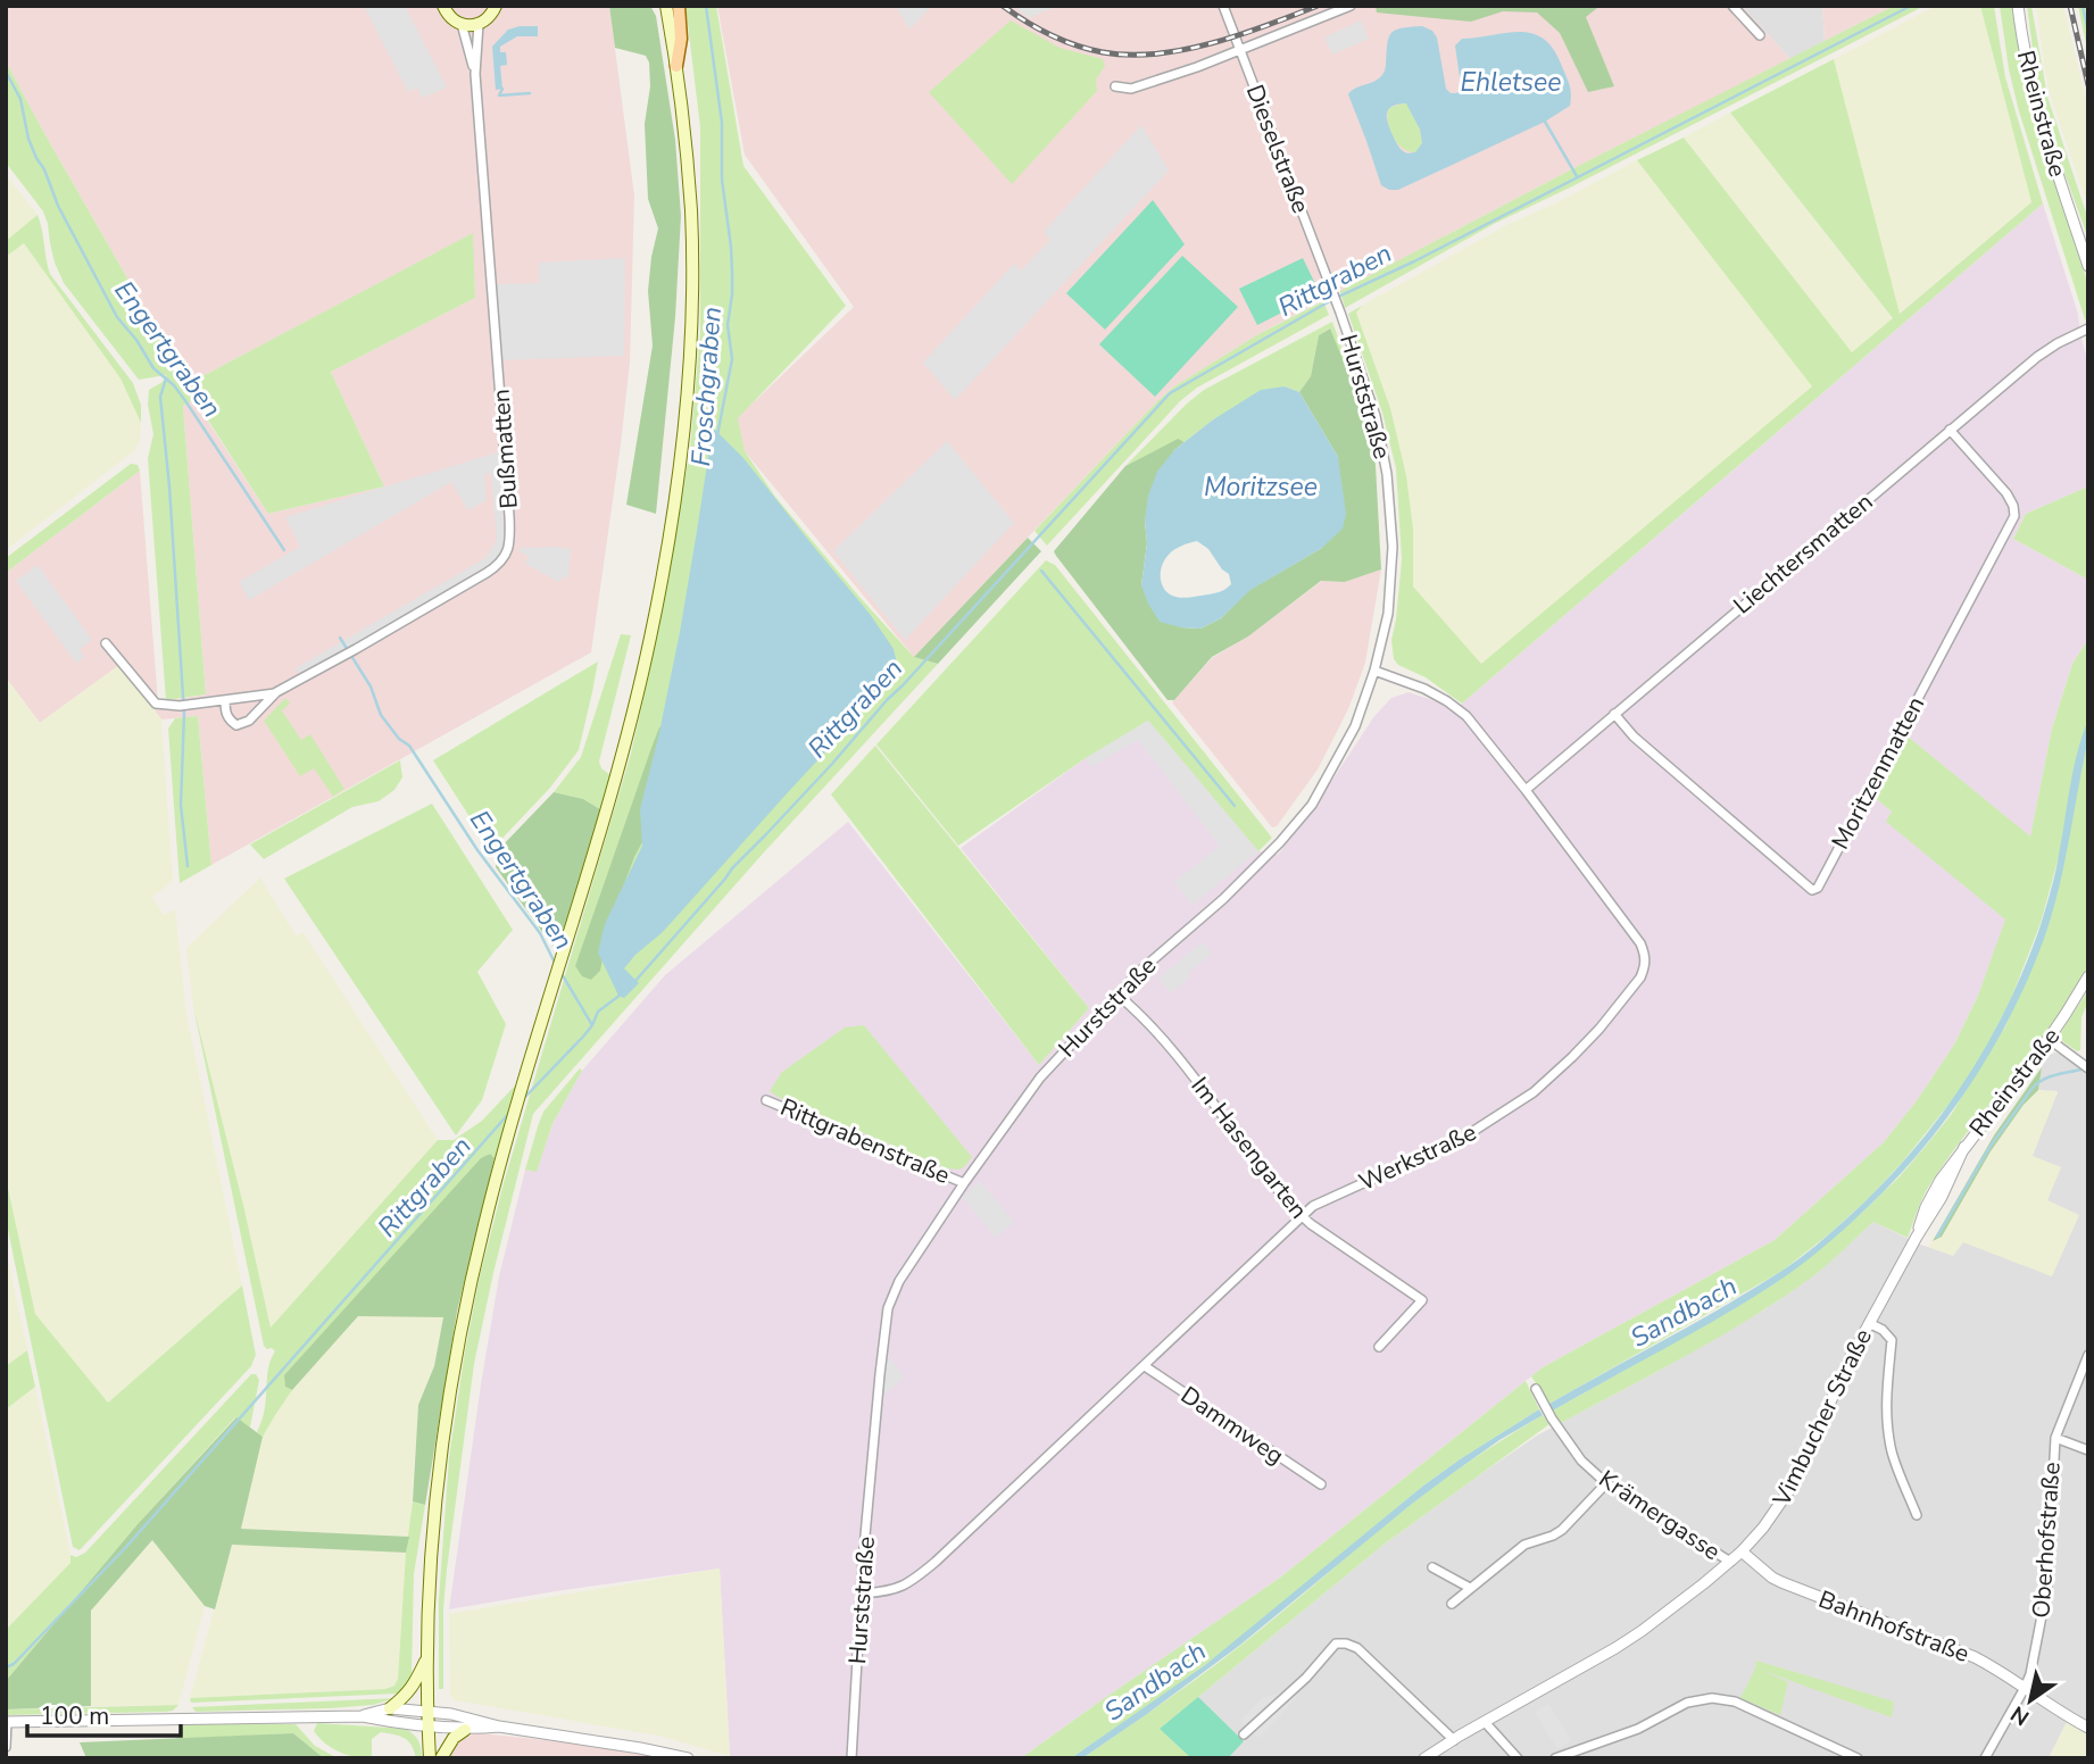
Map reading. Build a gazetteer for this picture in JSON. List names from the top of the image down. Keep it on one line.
{"streets":{"street":["Rheinstraße","Dieselstraße","Hurststraße","Bußmatten","Liechtersmatten","Moritzenmatten","Rittgrabenstraße","Im Hasengarten","Werkstraße","Vimbucher Straße","Dammweg","Krämergasse","Oberhofstraße","Bahnhofstraße"]},"crossings":[["Rheinstraße","Vimbucher Straße"],["Dieselstraße","Hurststraße"],["Hurststraße","Rittgrabenstraße"],["Hurststraße","Im Hasengarten"],["Hurststraße","Werkstraße"],["Liechtersmatten","Moritzenmatten"],["Liechtersmatten","Werkstraße"],["Im Hasengarten","Werkstraße"],["Werkstraße","Dammweg"],["Vimbucher Straße","Krämergasse"],["Vimbucher Straße","Bahnhofstraße"],["Oberhofstraße","Bahnhofstraße"]],"water":["Ehletsee","Rittgraben","Engertgraben","Froschgraben","Moritzsee","Sandbach"],"scale_bar":"100 m","north":"bottom left"}
